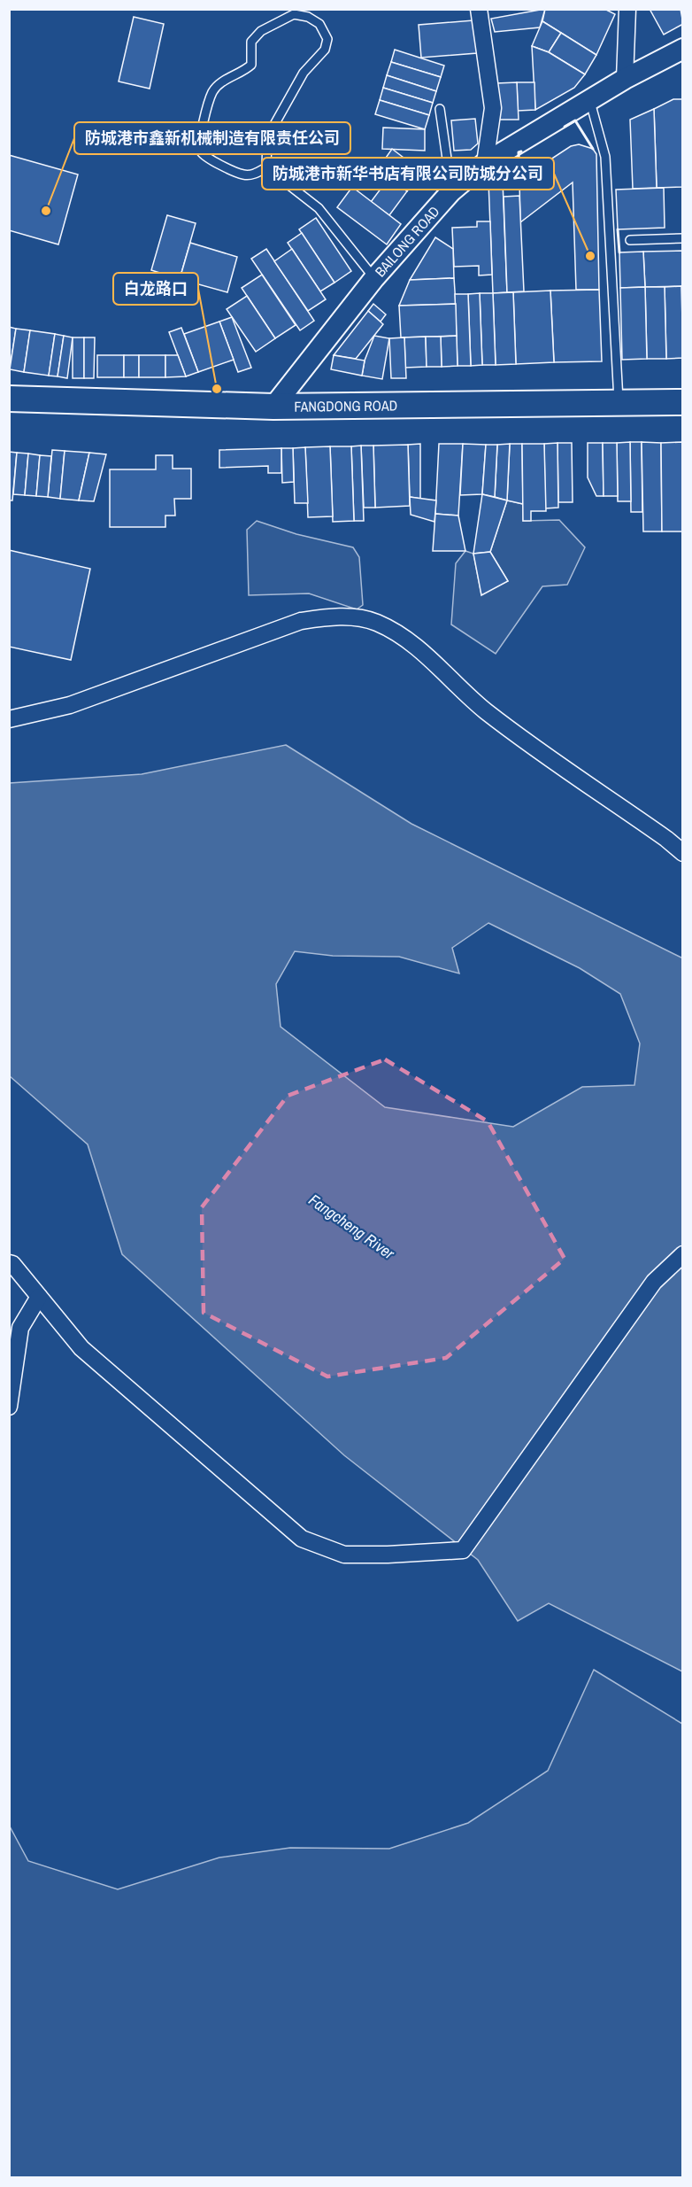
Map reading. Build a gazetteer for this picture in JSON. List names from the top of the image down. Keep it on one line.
{"streets":{"main road":["FANGDONG ROAD"],"street":["BAILONG ROAD"]},"crossings":[["BAILONG ROAD","FANGDONG ROAD"]],"water":["Fangcheng River"],"places":["防城港市鑫新机械制造有限责任公司","防城港市新华书店有限公司防城分公司","白龙路口"]}
